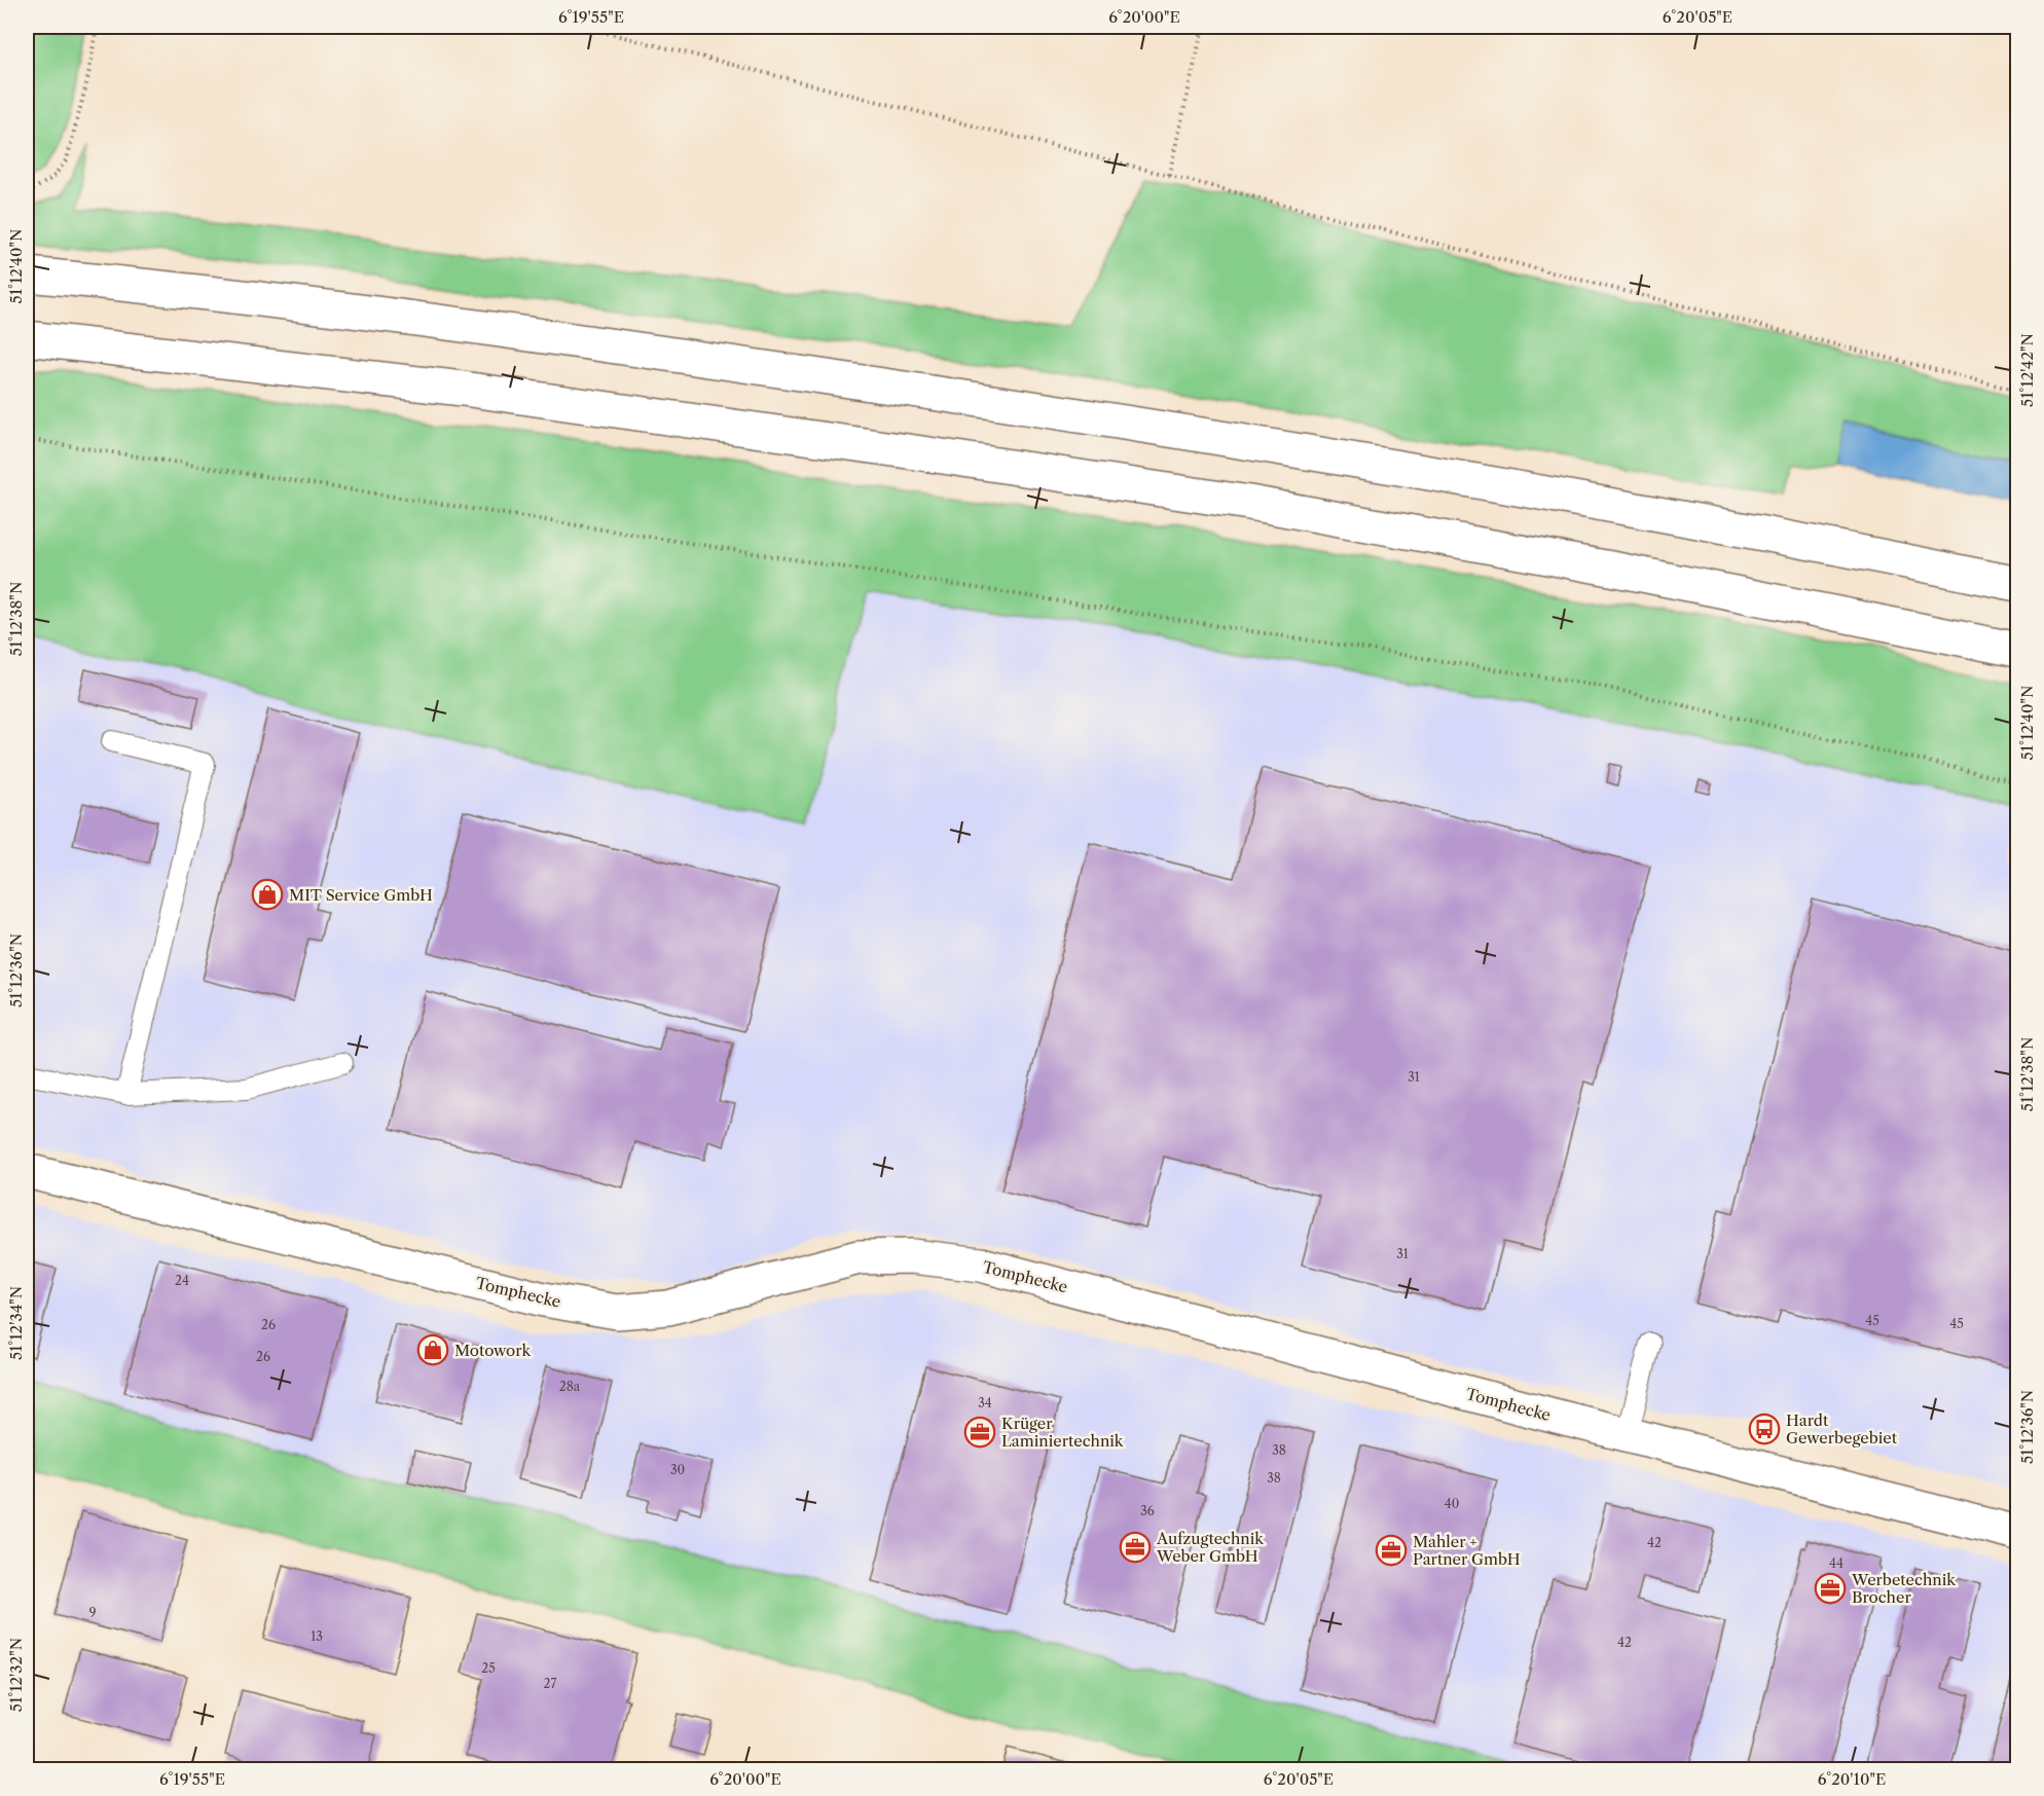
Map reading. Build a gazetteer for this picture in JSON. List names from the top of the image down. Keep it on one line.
{"streets":{"main road":["Tomphecke"]},"places":{"shop":["MIT Service GmbH","Motowork"],"bus stop":["Hardt Gewerbegebiet"],"office":["Krüger Laminiertechnik","Aufzugtechnik Weber GmbH","Mahler + Partner GmbH","Werbetechnik Brocher"]},"house_numbers":["31","31","24","45","45","26","26","28a","34","38","30","38","40","36","42","44","9","13","42","25","27"],"coordinates":["6°19'55\"E","6°20'00\"E","6°20'05\"E","51°12'40\"N","51°12'42\"N","51°12'38\"N","51°12'36\"N","51°12'34\"N","51°12'32\"N","6°20'10\"E"]}
